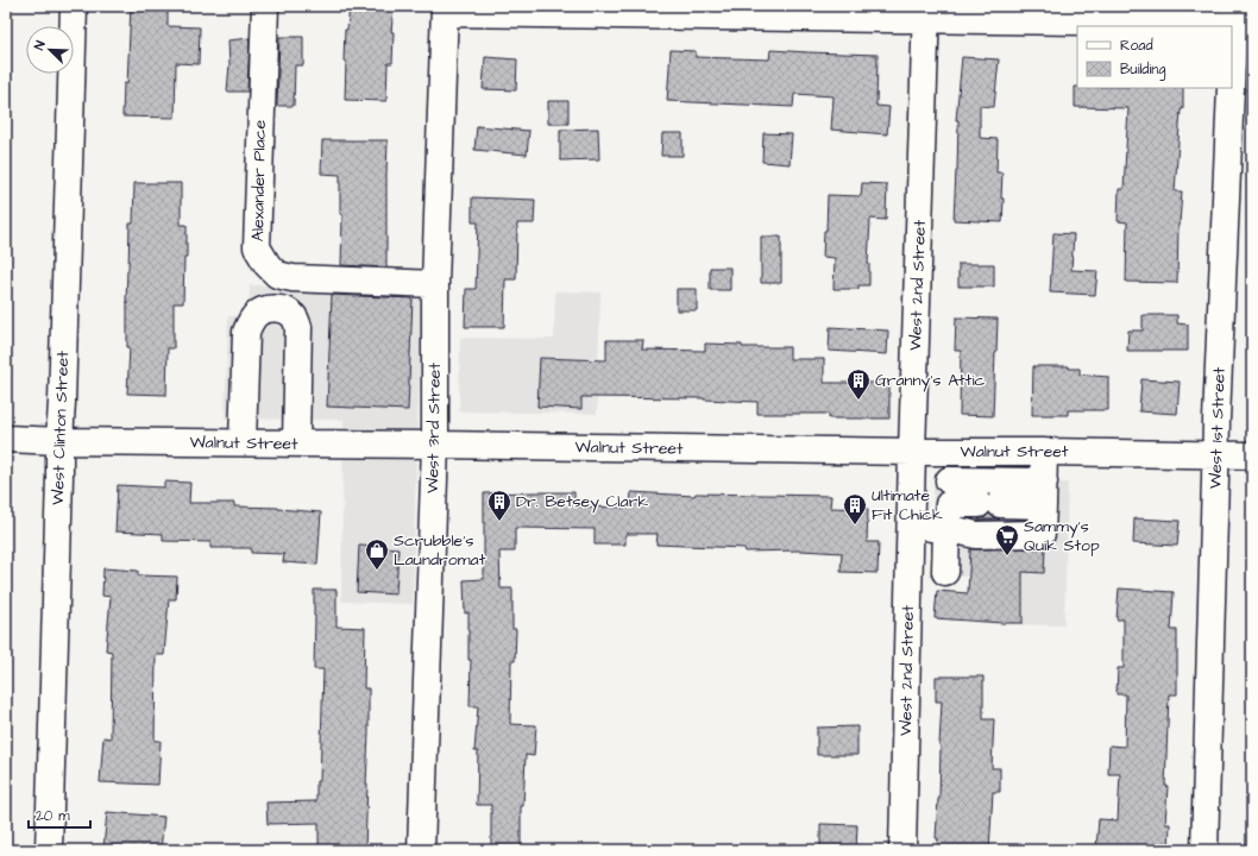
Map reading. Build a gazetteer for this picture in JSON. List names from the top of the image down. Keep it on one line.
{"streets":{"street":["Alexander Place","West 2nd Street","West Clinton Street","West 3rd Street","West 1st Street","Walnut Street"]},"crossings":[["Alexander Place","West 3rd Street"],["West 2nd Street","Walnut Street"],["West Clinton Street","Walnut Street"],["West 3rd Street","Walnut Street"],["West 1st Street","Walnut Street"]],"places":{"building":["Granny's Attic","Dr. Betsey Clark","Ultimate Fit Chick"],"supermarket":["Sammy's Quik Stop"],"shop":["Scrubble's Laundromat"]},"legend":["Road","Building"],"scale_bar":"20 m","north":"top left"}
